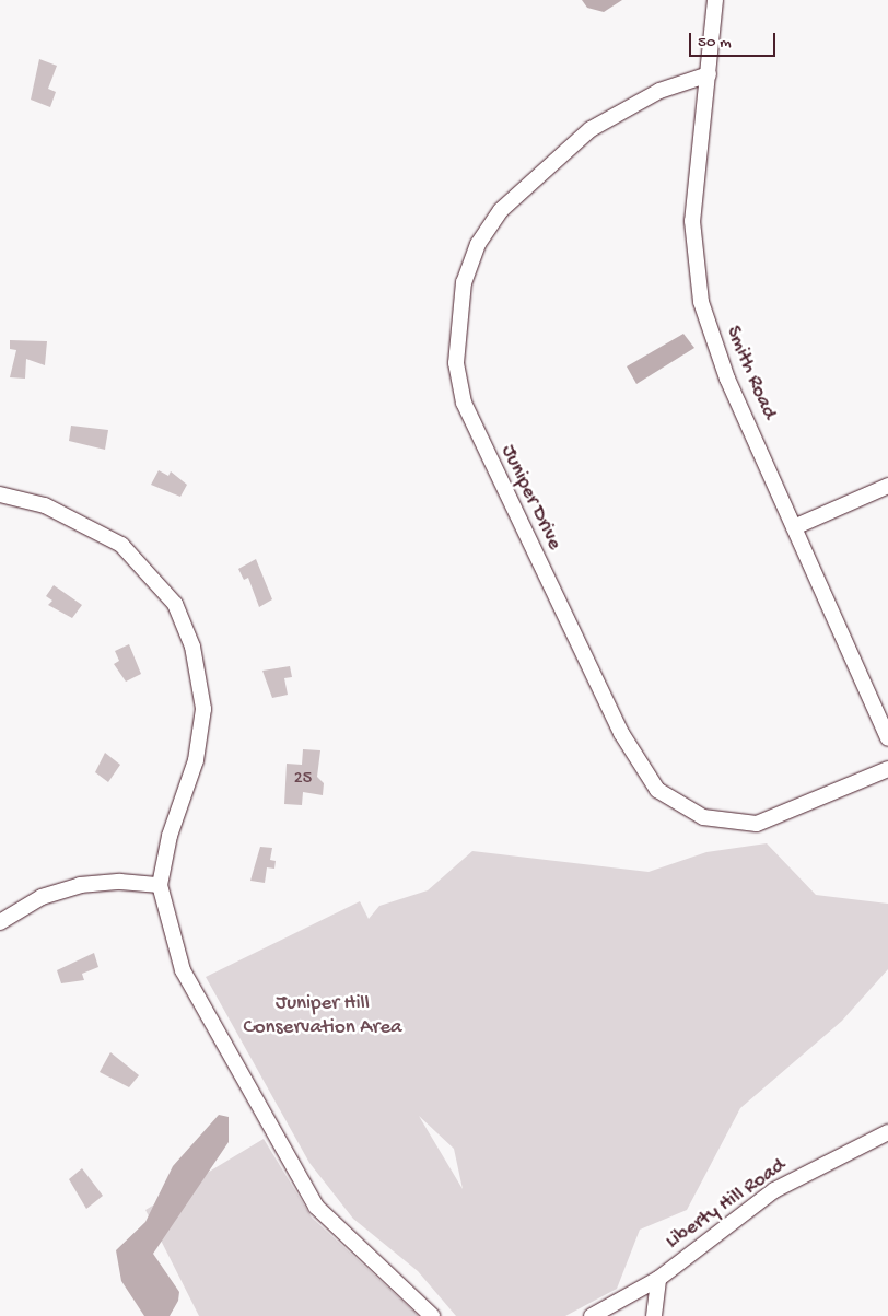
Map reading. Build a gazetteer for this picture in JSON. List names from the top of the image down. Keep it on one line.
{"streets":{"street":["Smith Road","Juniper Drive","Liberty Hill Road"]},"crossings":[["Smith Road","Juniper Drive"]],"parks":["Juniper Hill Conservation Area"],"house_numbers":["25"],"scale_bar":"50 m"}
